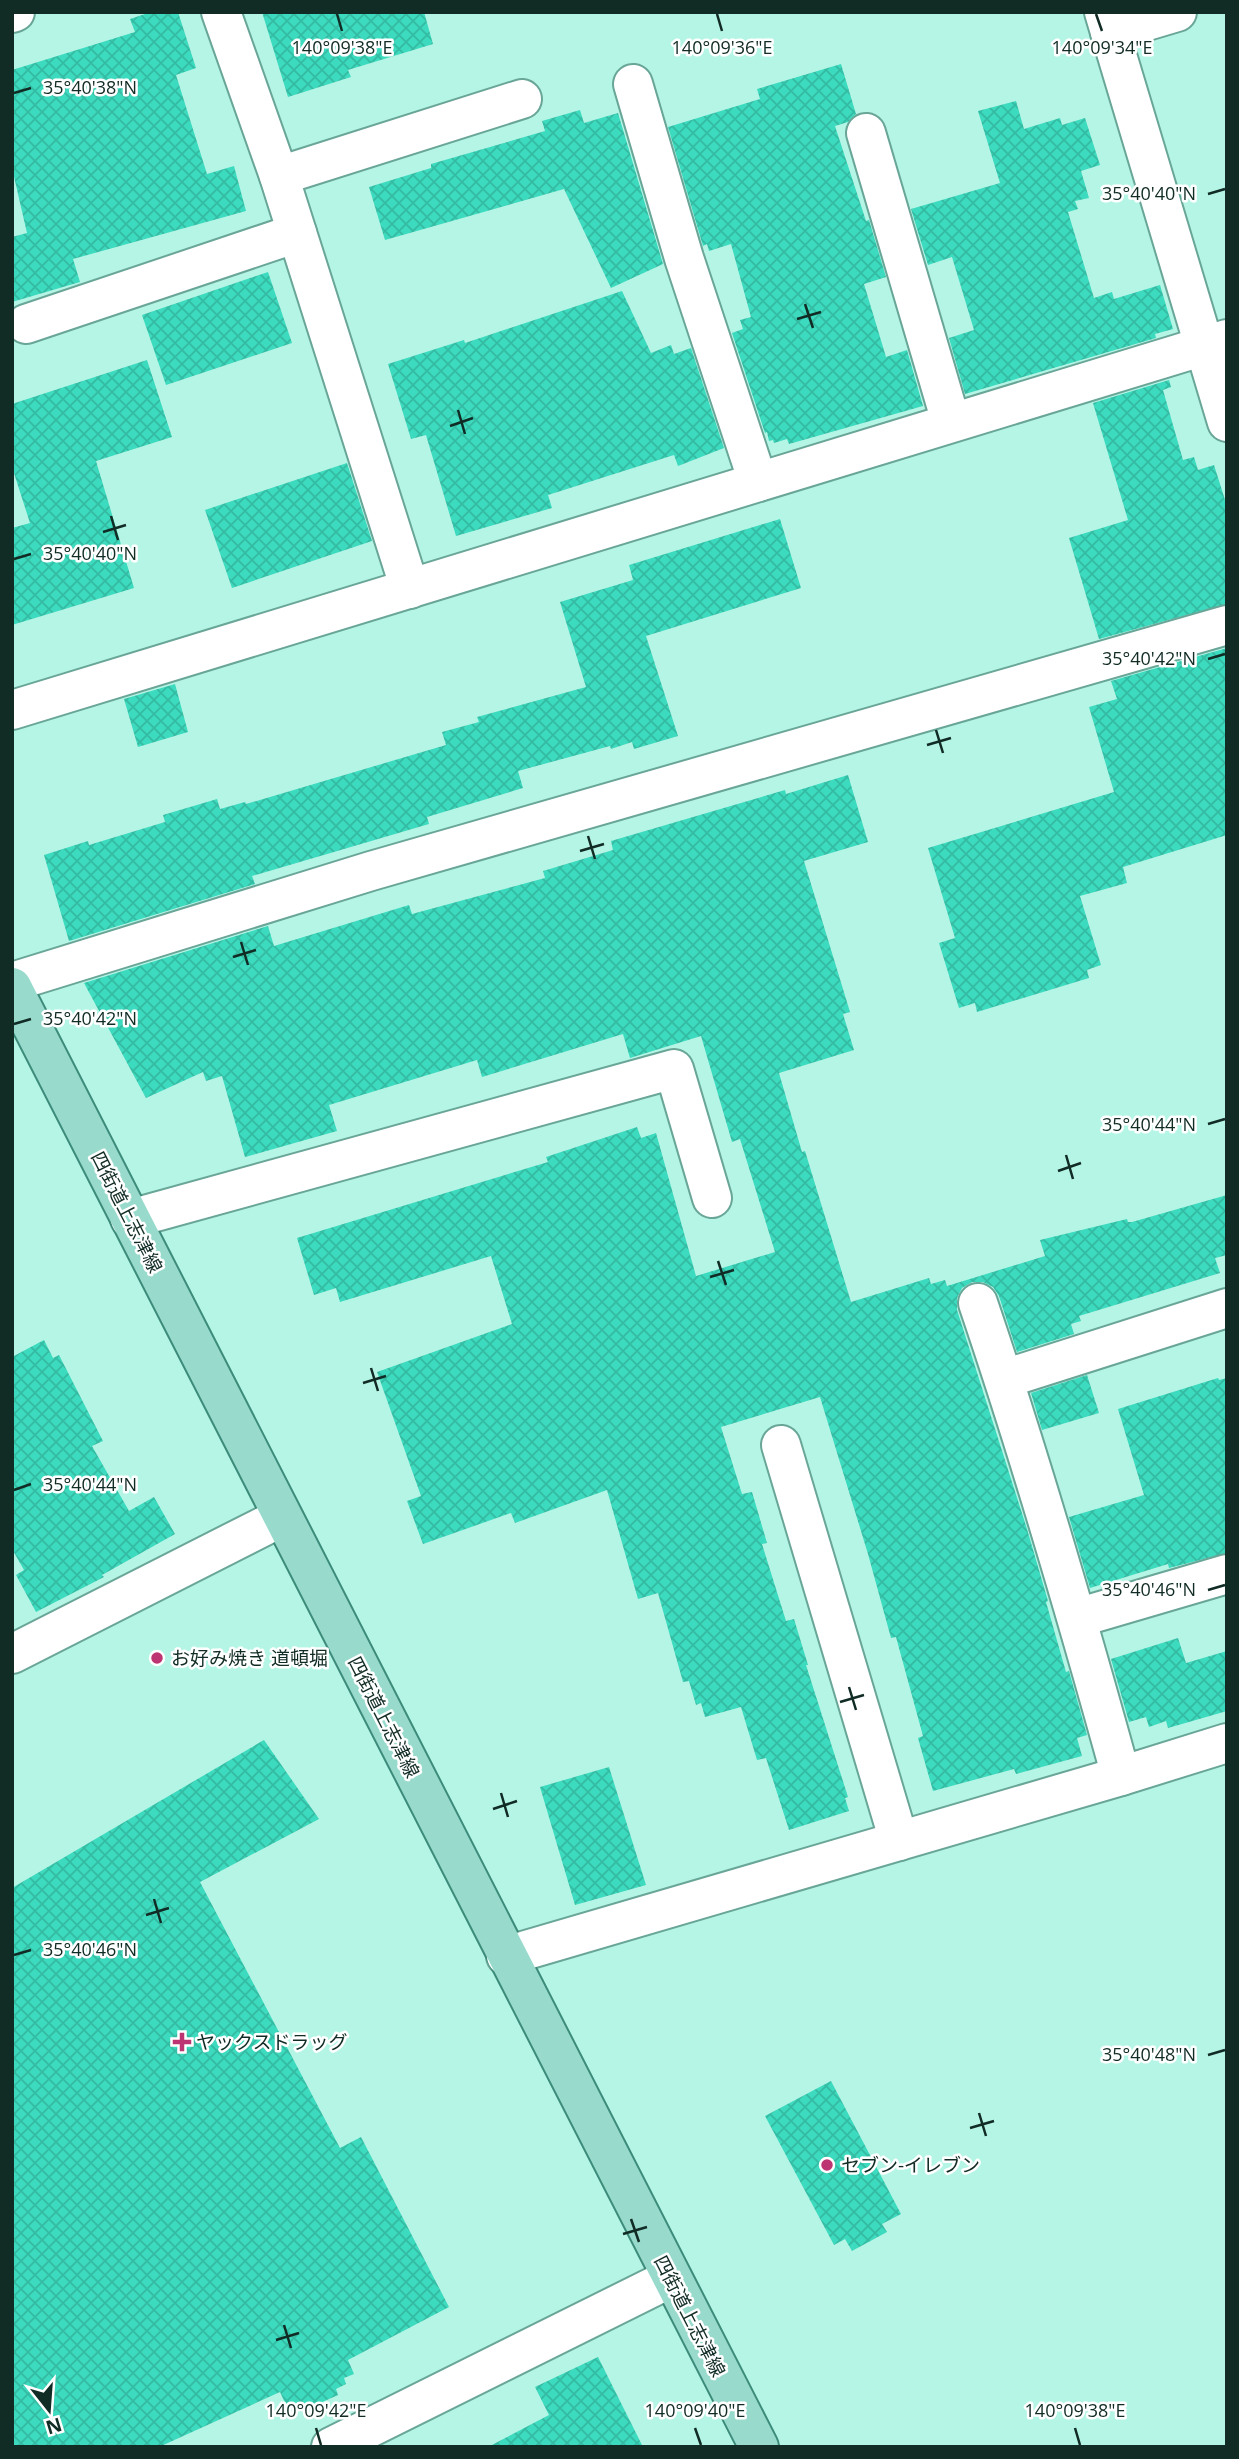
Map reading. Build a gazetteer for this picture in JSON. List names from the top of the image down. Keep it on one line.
{"streets":{"main road":["四街道上志津線"]},"places":{"other":["お好み焼き 道頓堀","セブン-イレブン"],"health":["ヤックスドラッグ"]},"north":"bottom","coordinates":["140°09'38\"E","140°09'36\"E","140°09'34\"E","35°40'38\"N","35°40'40\"N","35°40'42\"N","35°40'44\"N","35°40'46\"N","35°40'48\"N","140°09'42\"E","140°09'40\"E"]}
